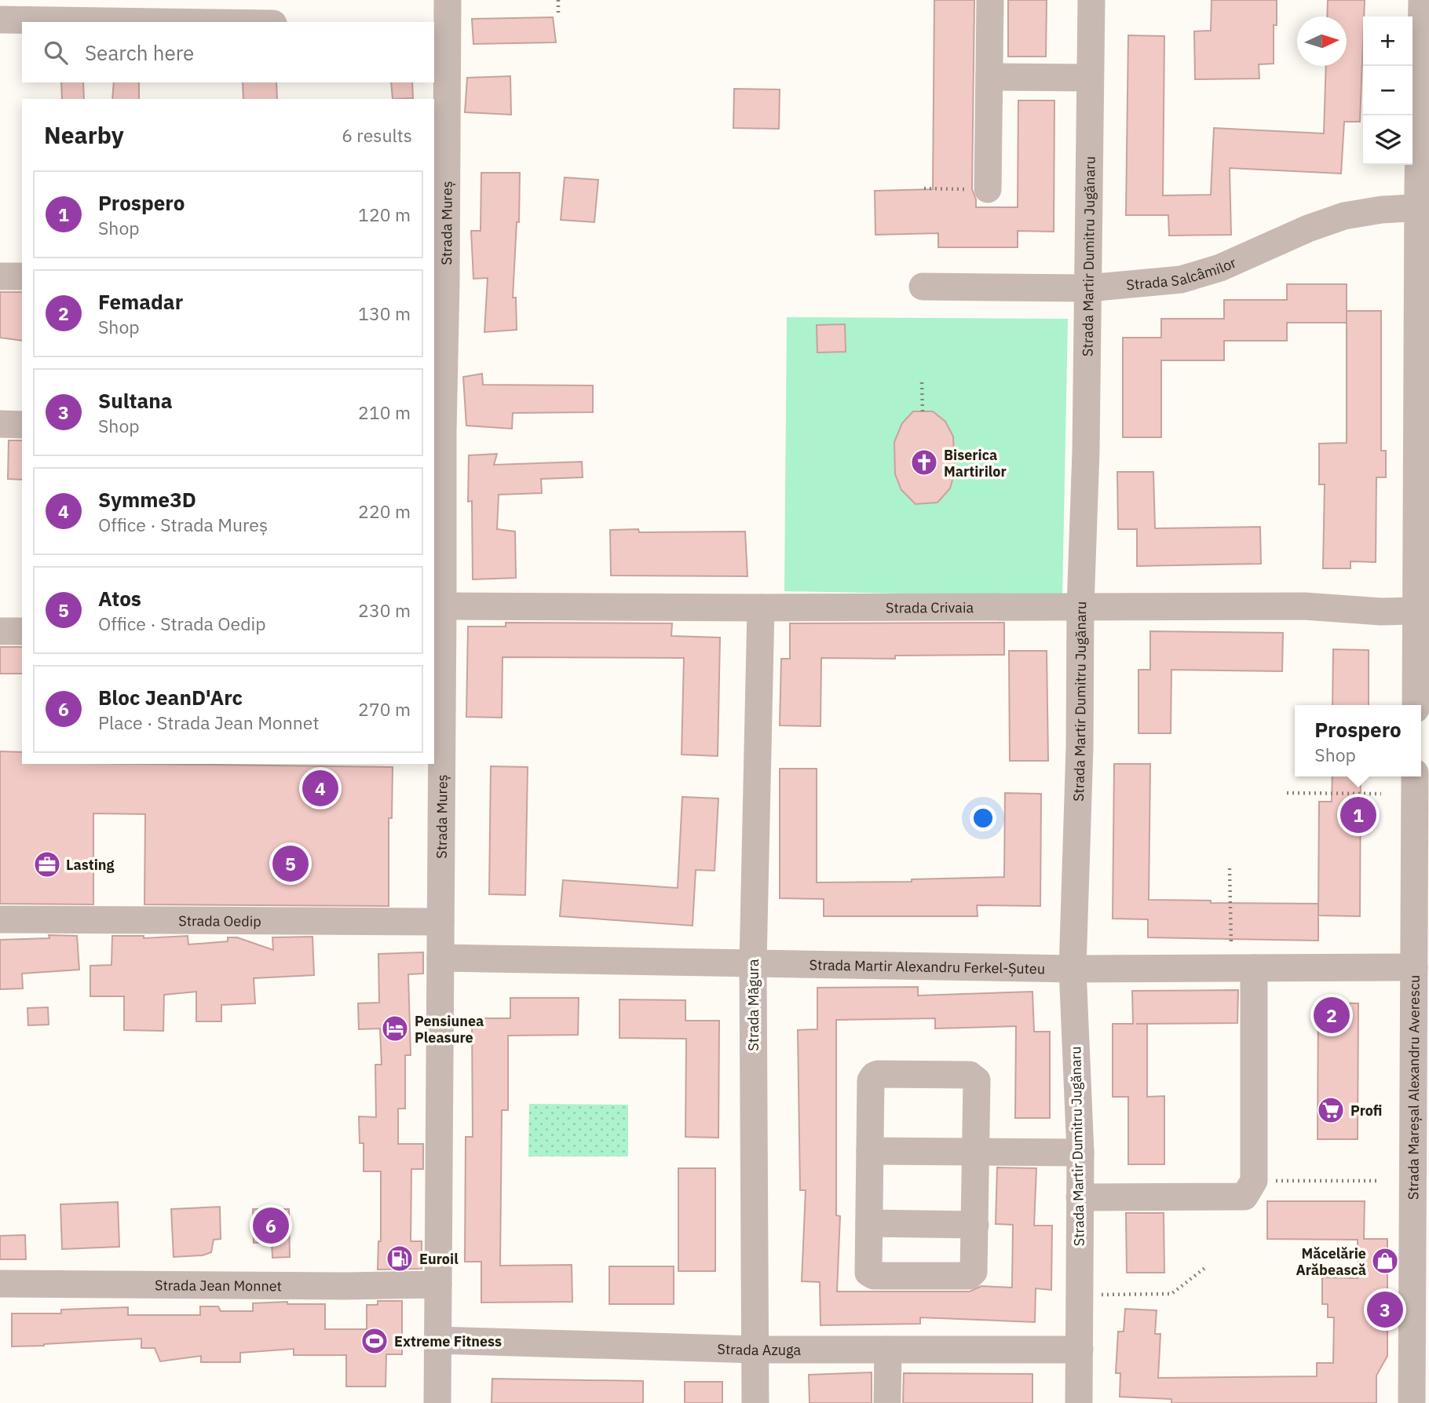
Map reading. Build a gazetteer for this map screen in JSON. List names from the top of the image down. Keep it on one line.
{"streets":{"street":["Strada Mureș","Strada Martir Dumitru Jugănaru","Strada Salcâmilor","Strada Crivaia","Strada Oedip","Strada Martir Alexandru Ferkel-Șuteu","Strada Măgura","Strada Mareșal Alexandru Averescu","Strada Jean Monnet","Strada Azuga"]},"crossings":[["Strada Mureș","Strada Crivaia"],["Strada Mureș","Strada Oedip"],["Strada Mureș","Strada Martir Alexandru Ferkel-Șuteu"],["Strada Mureș","Strada Jean Monnet"],["Strada Mureș","Strada Azuga"],["Strada Martir Dumitru Jugănaru","Strada Salcâmilor"],["Strada Martir Dumitru Jugănaru","Strada Crivaia"],["Strada Martir Dumitru Jugănaru","Strada Martir Alexandru Ferkel-Șuteu"],["Strada Martir Dumitru Jugănaru","Strada Azuga"],["Strada Crivaia","Strada Măgura"],["Strada Martir Alexandru Ferkel-Șuteu","Strada Măgura"],["Strada Martir Alexandru Ferkel-Șuteu","Strada Mareșal Alexandru Averescu"],["Strada Măgura","Strada Azuga"]],"places":{"church":["Biserica Martirilor"],"office":["Lasting"],"hotel":["Pensiunea Pleasure"],"supermarket":["Profi"],"fuel station":["Euroil"],"shop":["Măcelărie Arăbească"],"sports":["Extreme Fitness"]},"north":"right","page":{"map_buttons":["+","−"],"search":"Search here","heading":["Nearby","6 results"],"list":[{"mark":"1","name":"Prospero","note":"Shop","value":"120 m"},{"mark":"2","name":"Femadar","note":"Shop","value":"130 m"},{"mark":"3","name":"Sultana","note":"Shop","value":"210 m"},{"mark":"4","name":"Symme3D","note":"Office · Strada Mureș","value":"220 m"},{"mark":"5","name":"Atos","note":"Office · Strada Oedip","value":"230 m"},{"mark":"6","name":"Bloc JeanD'Arc","note":"Place · Strada Jean Monnet","value":"270 m"}],"popup":["Prospero","Shop"],"pins":["4","1","5","2","6","3"]}}
